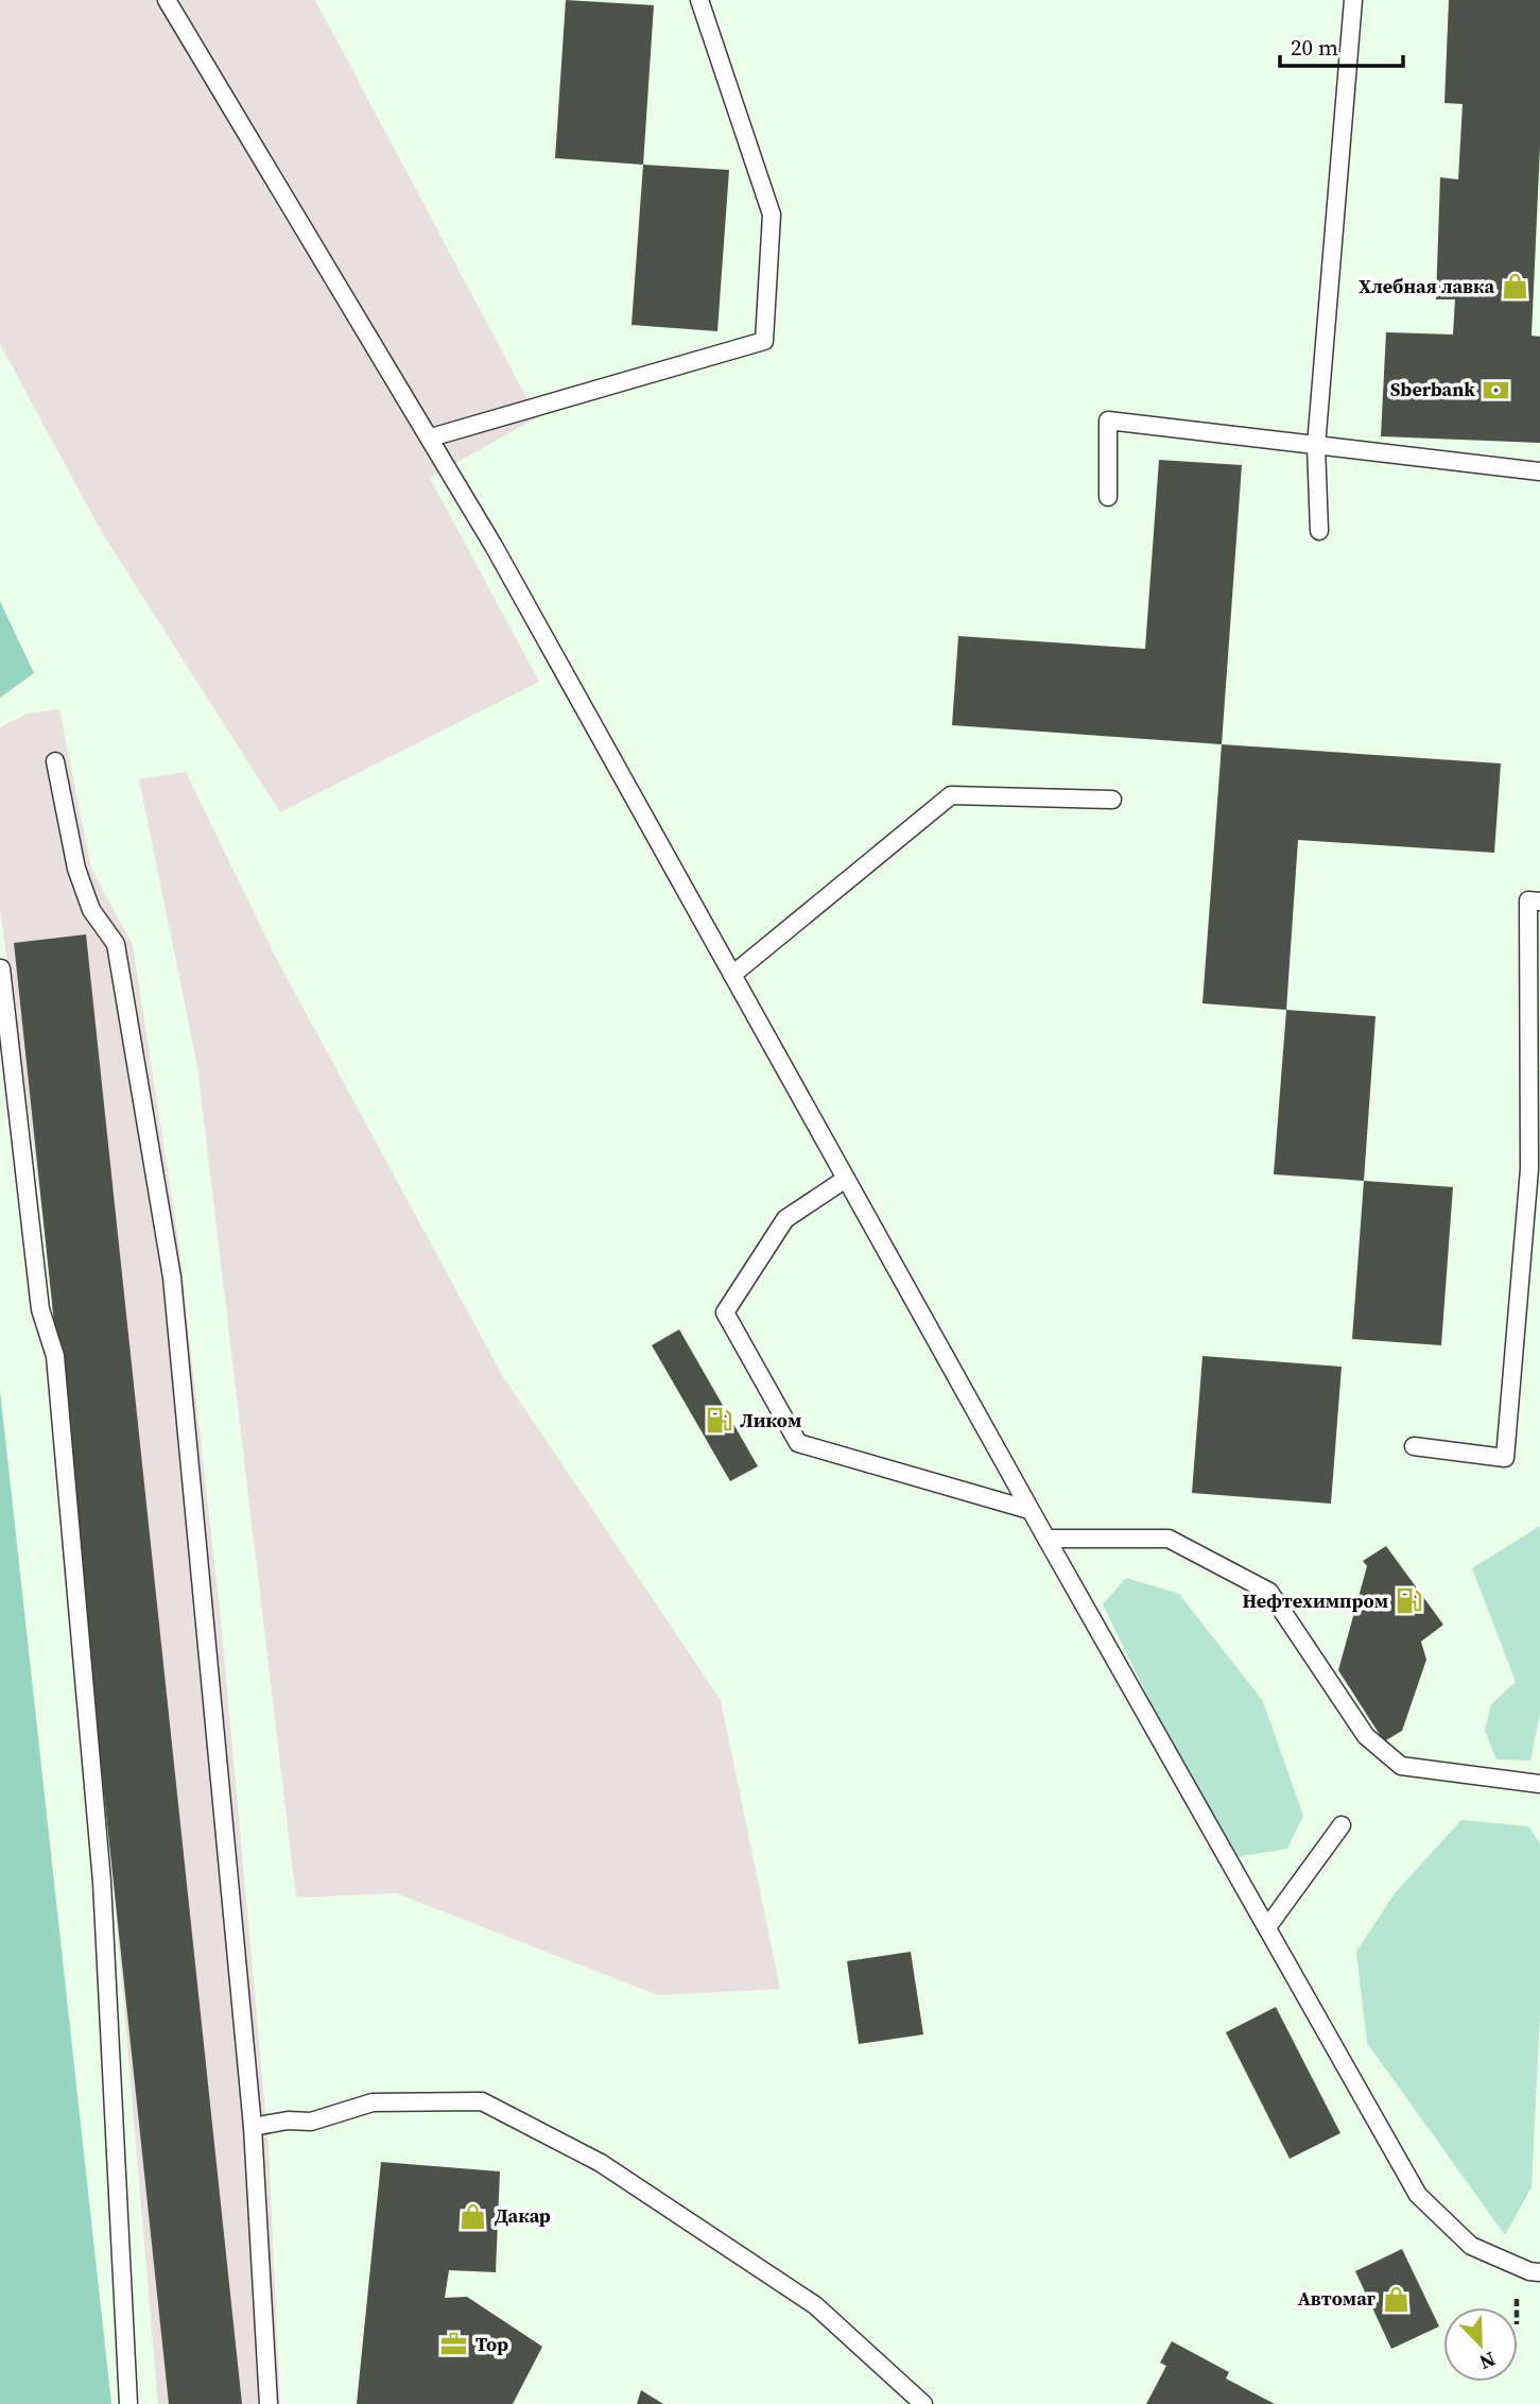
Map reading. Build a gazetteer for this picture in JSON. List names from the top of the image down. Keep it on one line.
{"places":{"shop":["Хлебная лавка","Дакар","Автомаг"],"bank":["Sberbank"],"fuel station":["Ликом","Нефтехимпром"],"office":["Тор"]},"scale_bar":"20 m","north":"bottom right"}
